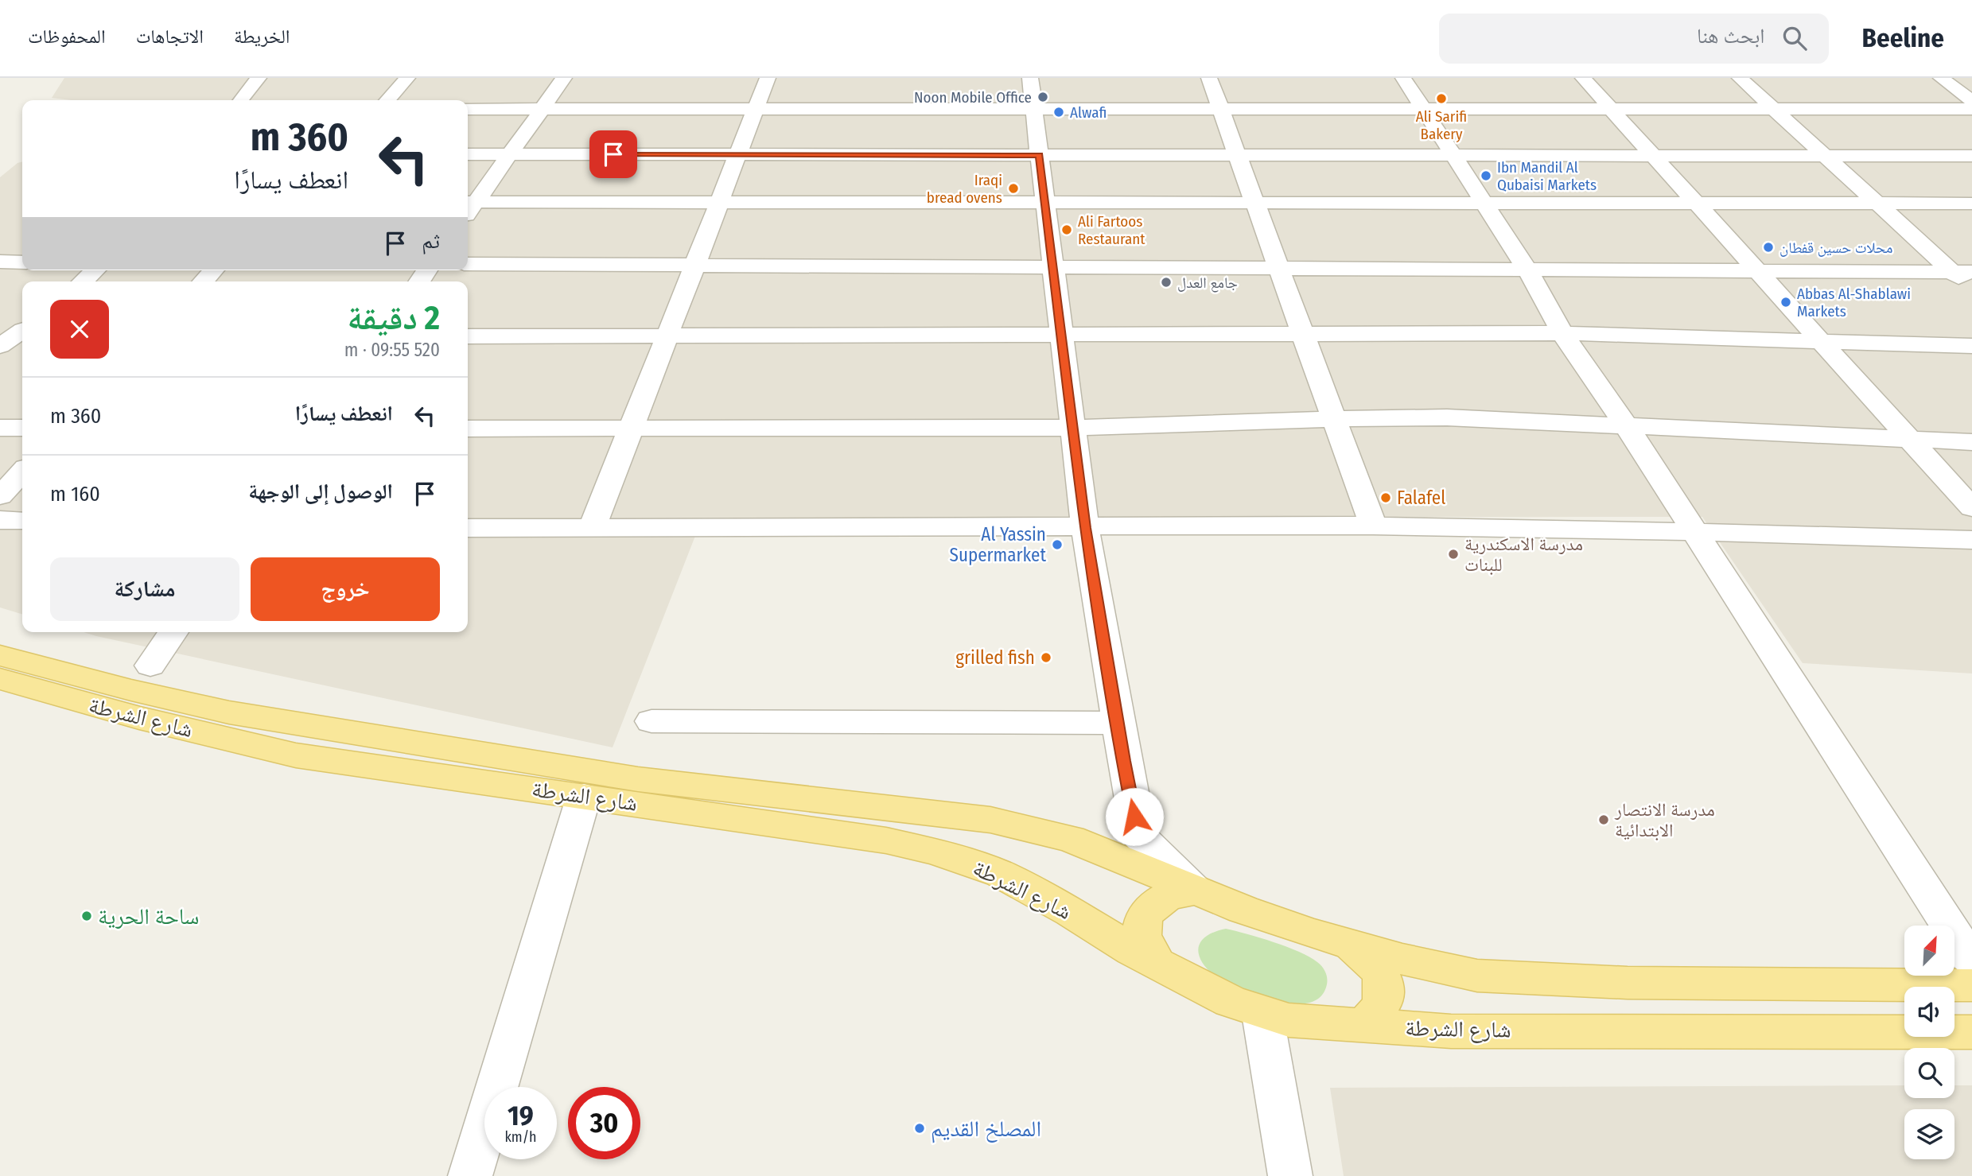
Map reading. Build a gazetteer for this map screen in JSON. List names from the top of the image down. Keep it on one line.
{"streets":{"main road":["شارع الشرطة"]},"places":["Noon Mobile Office","Ali Sarifi Bakery","Alwafi","Ibn Mandil Al Qubaisi Markets","Iraqi bread ovens","Ali Fartoos Restaurant","محلات حسين قفطان","جامع العدل","Abbas Al-Shablawi Markets","Falafel","Al Yassin Supermarket","مدرسة الاسكندرية للبنات","grilled fish","مدرسة الانتصار الابتدائية","ساحة الحرية","المصلخ القديم"],"north":"top right","page":{"header":"Beeline","search":"ابحث هنا","nav":["الخريطة","الاتجاهات","المحفوظات"],"turn":["360 m","انعطف يسارًا"],"then":"ثم","heading":["2 دقيقة","520 m · 09:55"],"list":[{"name":"انعطف يسارًا","value":"360 m"},{"name":"الوصول إلى الوجهة","value":"160 m"}],"buttons":["خروج","مشاركة"],"speed":"19 km/h","limit":"30"}}
